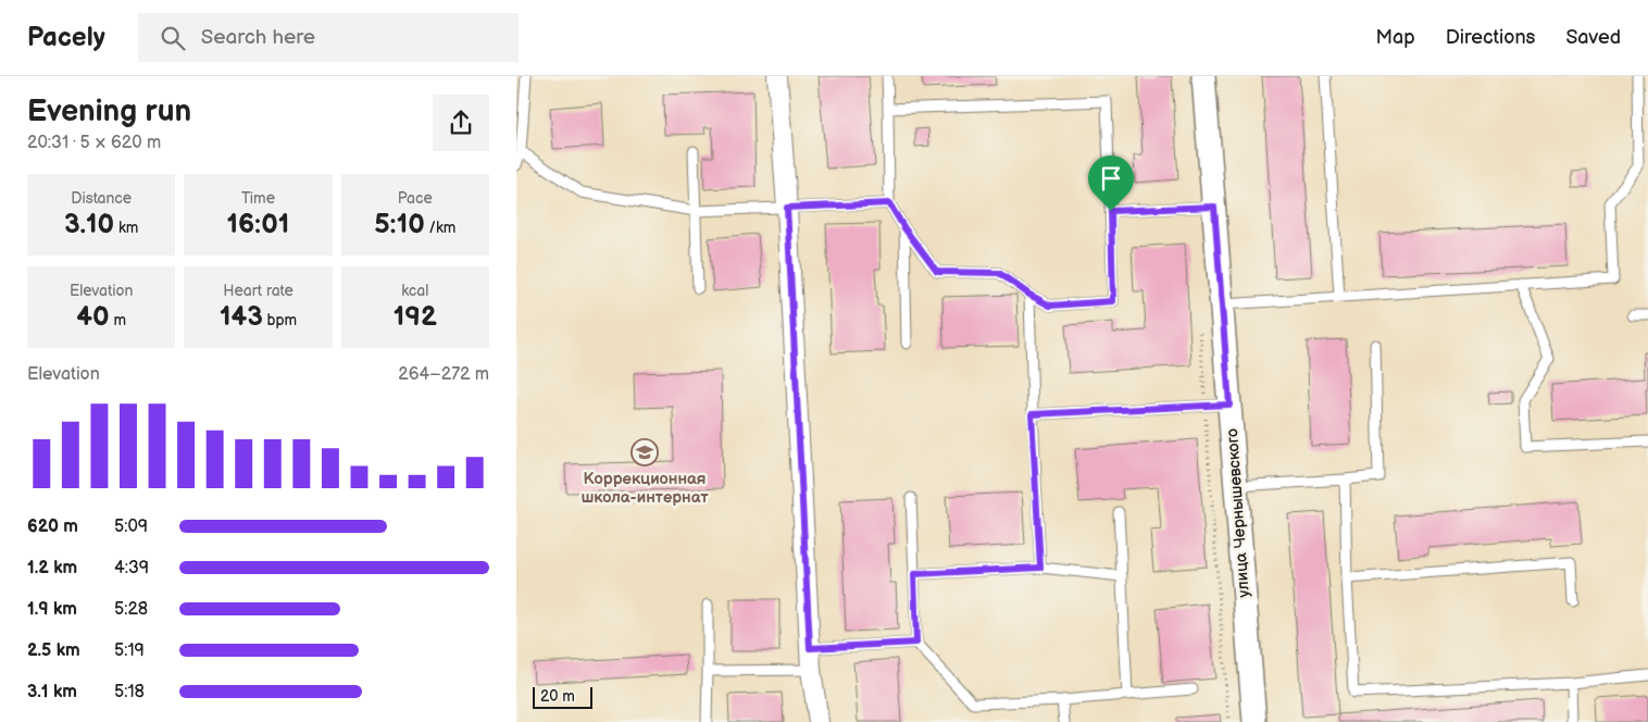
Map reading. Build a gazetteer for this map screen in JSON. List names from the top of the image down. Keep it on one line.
{"streets":{"street":["улица Чернышевского"]},"places":{"school or university":["Коррекционная школа-интернат"]},"scale_bar":"20 m","page":{"header":"Pacely","search":"Search here","nav":["Map","Directions","Saved"],"heading":["Evening run","20:31 · 5 × 620 m"],"stats":[["Distance","3.10 km"],["Time","16:01"],["Pace","5:10 /km"],["Elevation","40 m"],["Heart rate","143 bpm"],["kcal","192"]],"chart":["Elevation","264–272 m"],"list":[{"name":"620 m","note":"5:09"},{"name":"1.2 km","note":"4:39"},{"name":"1.9 km","note":"5:28"},{"name":"2.5 km","note":"5:19"},{"name":"3.1 km","note":"5:18"}],"scale":"20 m"}}
